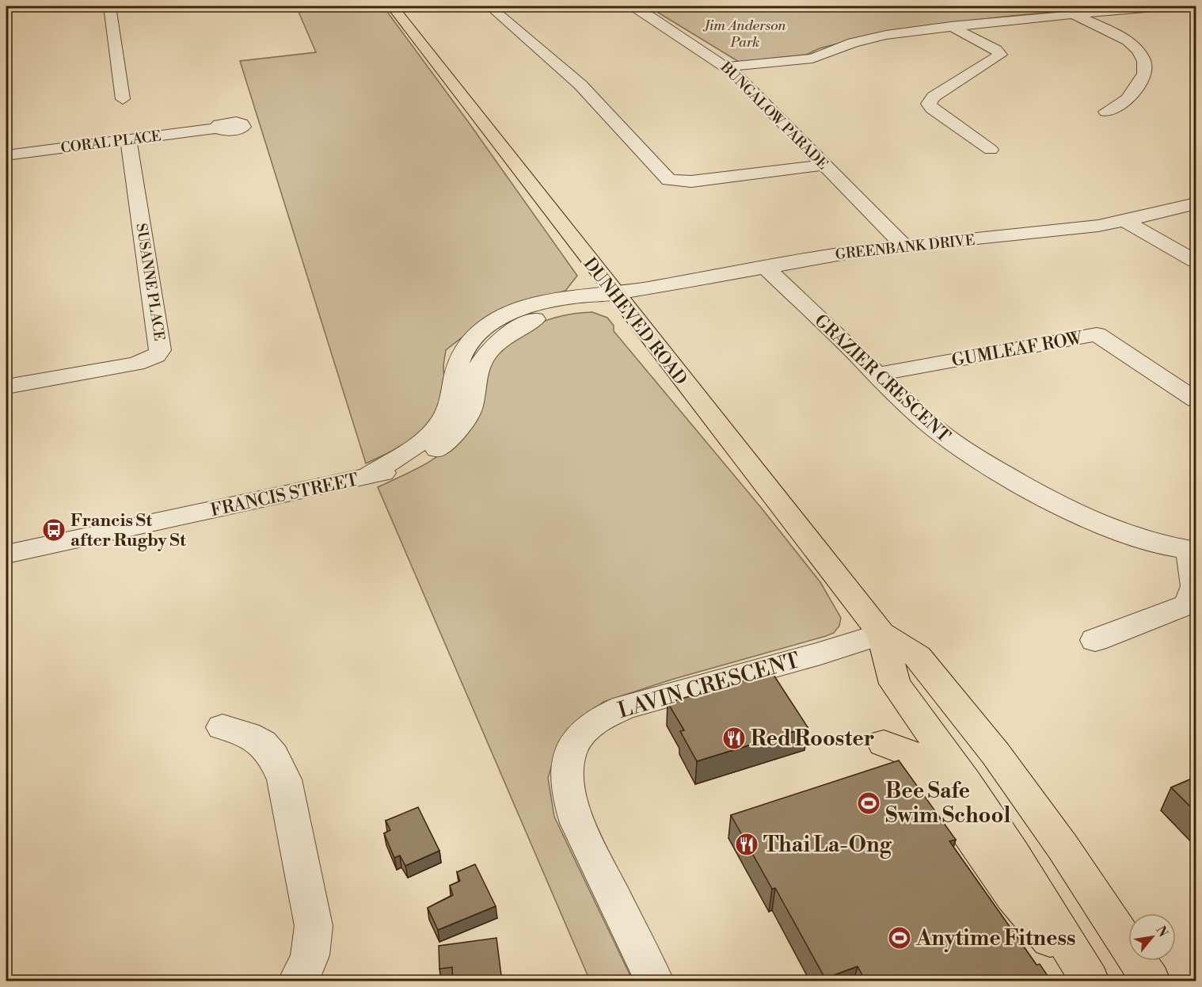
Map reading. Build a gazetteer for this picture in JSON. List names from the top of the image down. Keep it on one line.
{"streets":{"main road":["DUNHEVED ROAD"],"street":["BUNGALOW PARADE","CORAL PLACE","GREENBANK DRIVE","SUSANNE PLACE","GUMLEAF ROW","GRAZIER CRESCENT","FRANCIS STREET","LAVIN CRESCENT"]},"crossings":[["BUNGALOW PARADE","GREENBANK DRIVE"],["CORAL PLACE","SUSANNE PLACE"],["GREENBANK DRIVE","DUNHEVED ROAD"],["GREENBANK DRIVE","GRAZIER CRESCENT"],["GREENBANK DRIVE","FRANCIS STREET"],["DUNHEVED ROAD","FRANCIS STREET"],["DUNHEVED ROAD","LAVIN CRESCENT"],["GUMLEAF ROW","GRAZIER CRESCENT"]],"parks":["Jim Anderson Park"],"places":{"bus stop":["Francis St after Rugby St"],"restaurant":["Red Rooster","Thai La-Ong"],"sports":["Bee Safe Swim School","Anytime Fitness"]},"north":"top right"}
